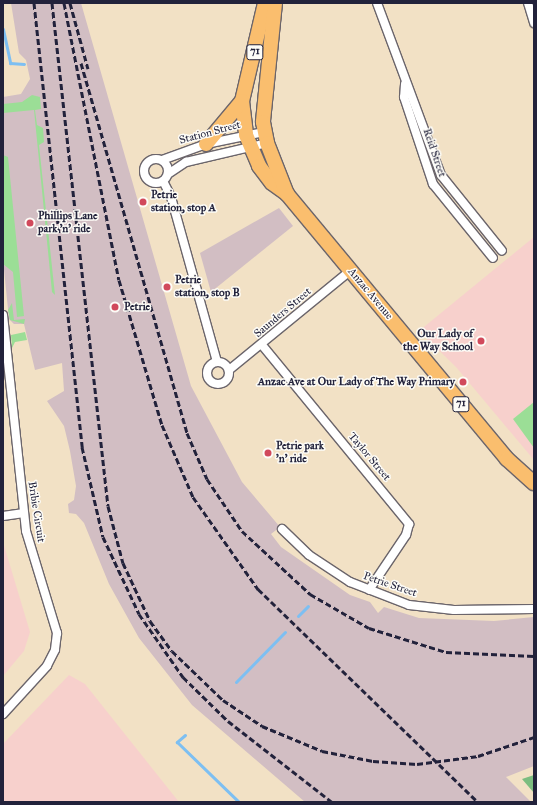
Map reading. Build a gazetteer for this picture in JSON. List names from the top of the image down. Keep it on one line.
{"streets":{"highway":["71","Anzac Avenue"],"street":["Station Street","Reid Street","Saunders Street","Taylor Street","Bribie Circuit","Petrie Street"]},"crossings":[["Station Street","Anzac Avenue"],["Anzac Avenue","Saunders Street"],["Saunders Street","Taylor Street"],["Taylor Street","Petrie Street"]],"places":["Petrie station, stop A","Phillips Lane park 'n' ride","Petrie station, stop B","Petrie","Our Lady of the Way School","Anzac Ave at Our Lady of The Way Primary","Petrie park 'n' ride"]}
